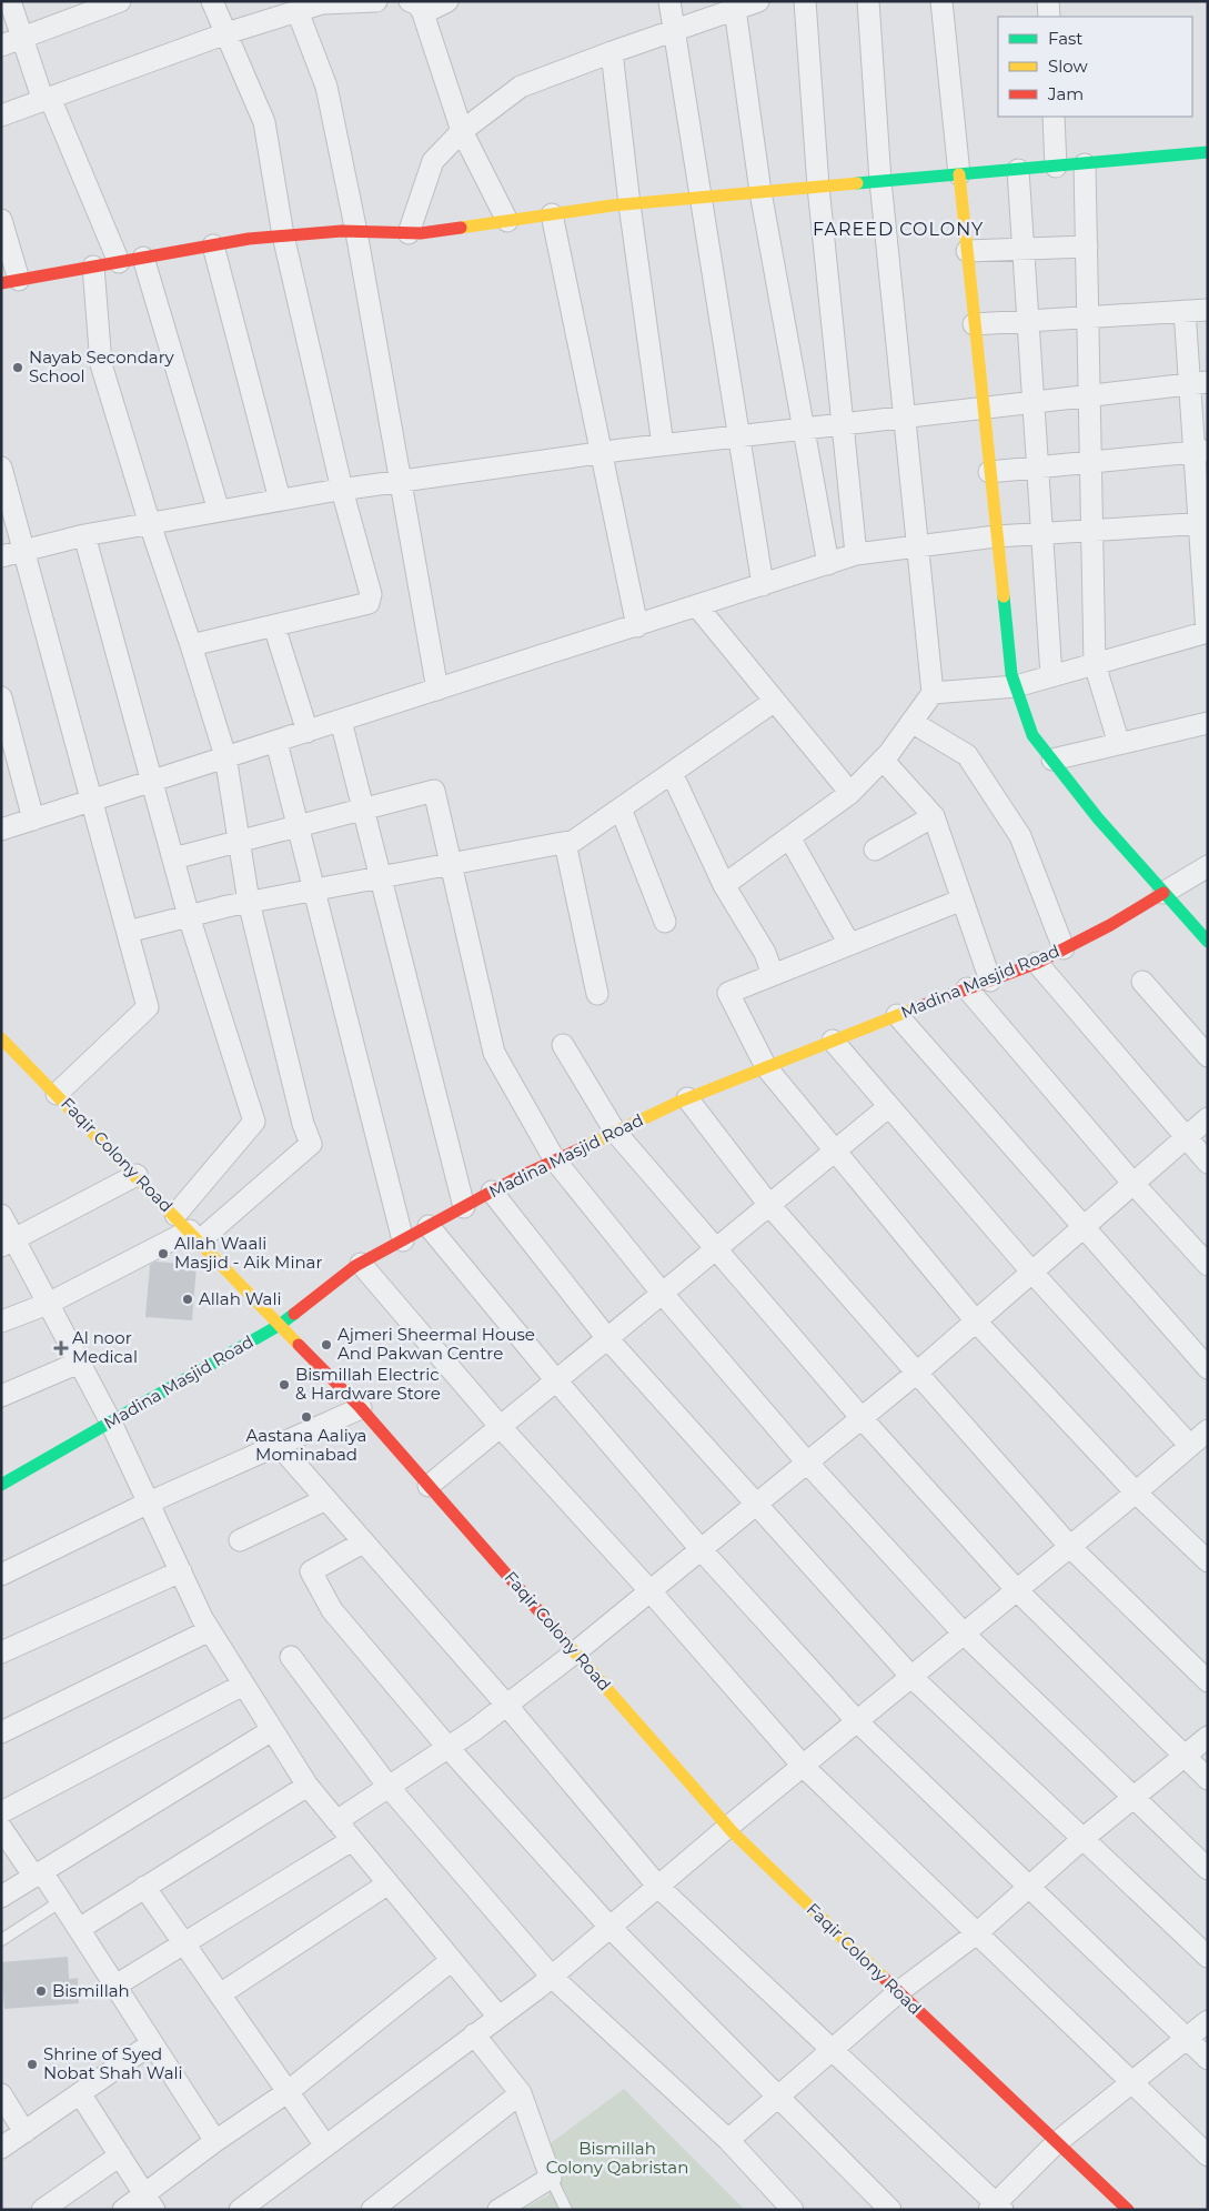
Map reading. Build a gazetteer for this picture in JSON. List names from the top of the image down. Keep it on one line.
{"streets":{"main road":["Madina Masjid Road","Faqir Colony Road"]},"crossings":[["Madina Masjid Road","Faqir Colony Road"]],"districts":["FAREED COLONY"],"parks":["Bismillah Colony Qabristan"],"places":{"other":["Nayab Secondary School","Allah Waali Masjid - Aik Minar","Allah Wali","Ajmeri Sheermal House And Pakwan Centre","Bismillah Electric & Hardware Store","Aastana Aaliya Mominabad","Bismillah","Shrine of Syed Nobat Shah Wali"],"health":["Al noor Medical"]},"legend":["Fast","Slow","Jam"]}
